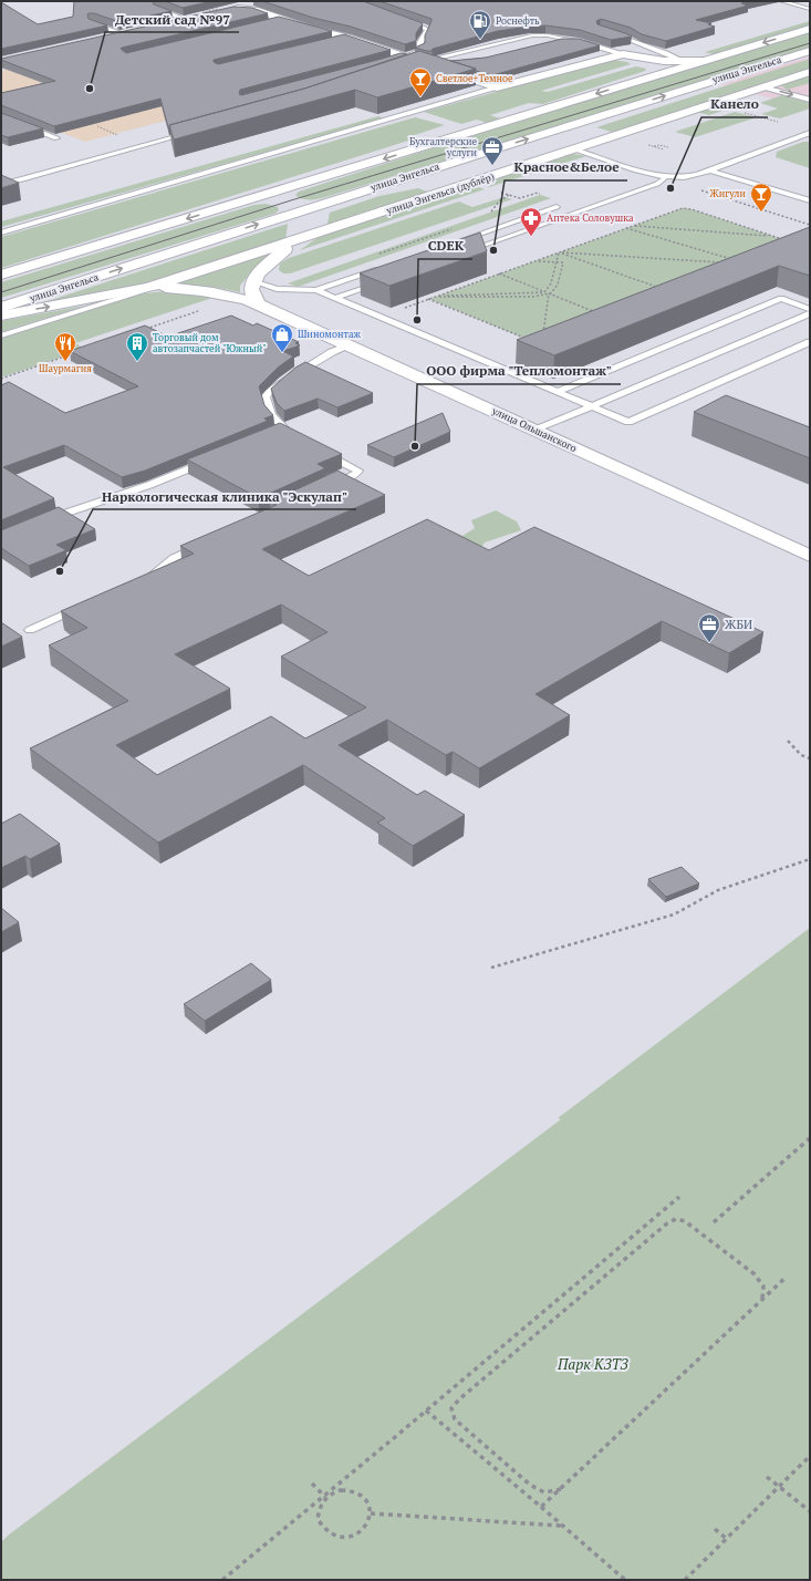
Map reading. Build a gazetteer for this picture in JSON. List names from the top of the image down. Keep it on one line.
{"streets":{"main road":["улица Энгельса"],"street":["улица Энгельса (дублёр)","улица Ольшанского"]},"crossings":[["улица Энгельса (дублёр)","улица Ольшанского"]],"parks":["Парк КЗТЗ"],"places":{"fuel station":["Роснефть"],"other":["Детский сад №97","Канело","Красное&Белое","CDEK","ООО фирма \"Тепломонтаж\"","Наркологическая клиника \"Эскулап\""],"bar":["Светлое+Темное","Жигули"],"office":["Бухгалтерские услуги","ЖБИ"],"pharmacy":["Аптека Соловушка"],"shop":["Шиномонтаж"],"restaurant":["Шаурмагия"],"building":["Торговый дом автозапчастей \"Южный\""]}}
